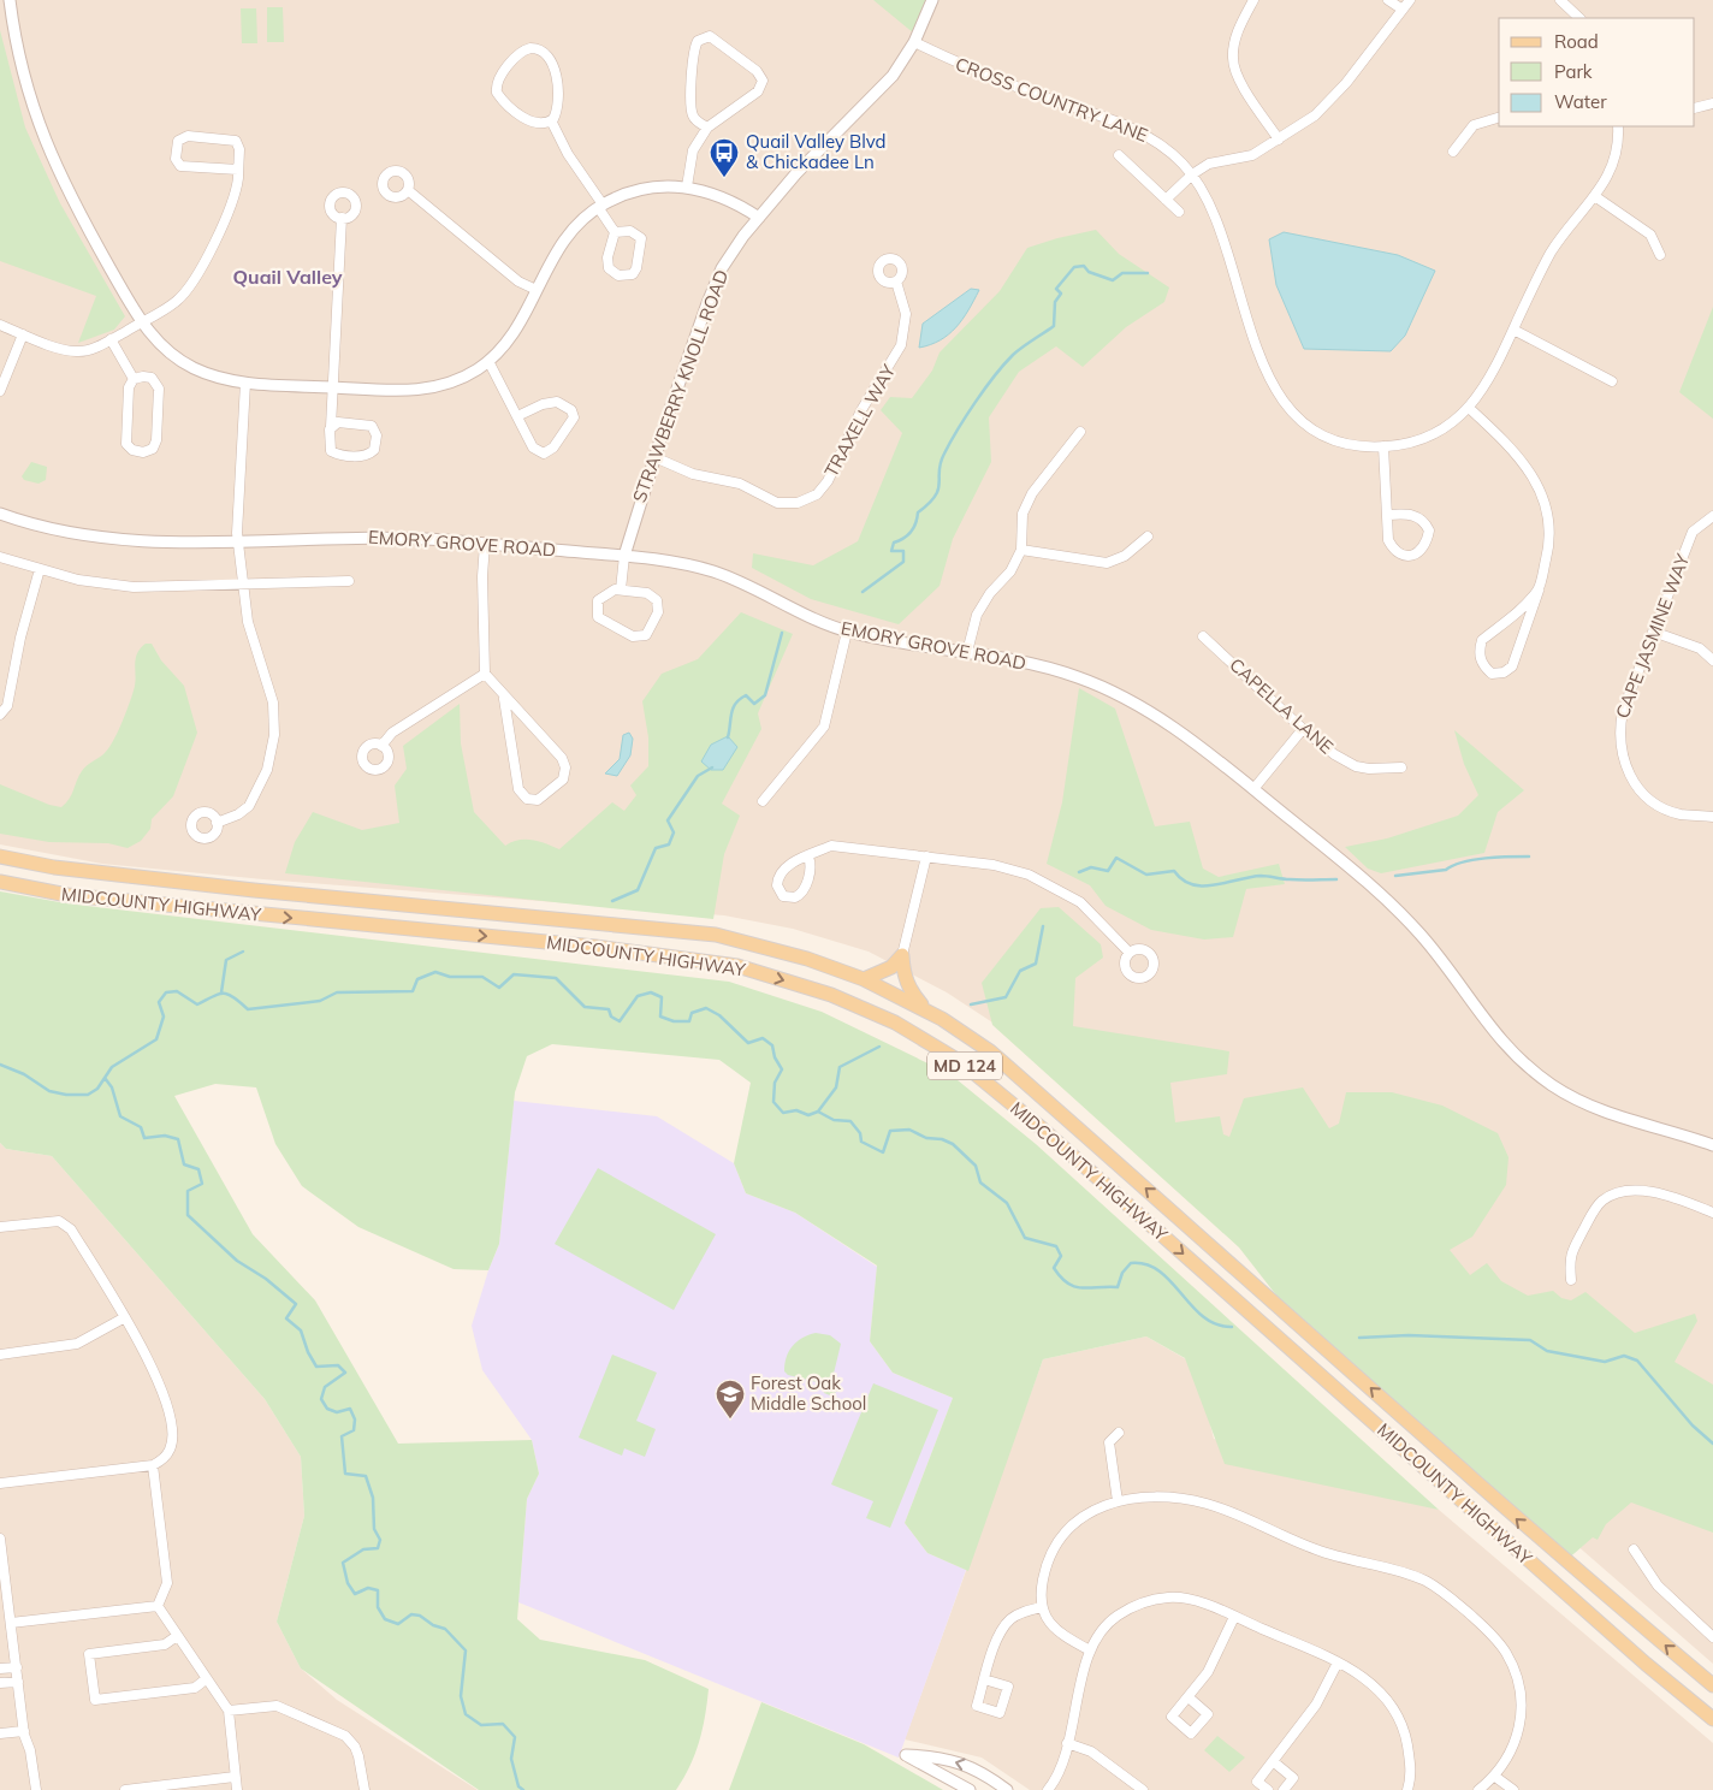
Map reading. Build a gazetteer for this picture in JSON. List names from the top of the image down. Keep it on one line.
{"streets":{"main road":["MIDCOUNTY HIGHWAY","MD 124"],"street":["CROSS COUNTRY LANE","STRAWBERRY KNOLL ROAD","TRAXELL WAY","EMORY GROVE ROAD","CAPE JASMINE WAY","CAPELLA LANE"]},"crossings":[["CROSS COUNTRY LANE","STRAWBERRY KNOLL ROAD"],["STRAWBERRY KNOLL ROAD","TRAXELL WAY"],["STRAWBERRY KNOLL ROAD","EMORY GROVE ROAD"]],"districts":["Quail Valley"],"places":{"bus stop":["Quail Valley Blvd & Chickadee Ln"],"school or university":["Forest Oak Middle School"]},"legend":["Road","Park","Water"]}
